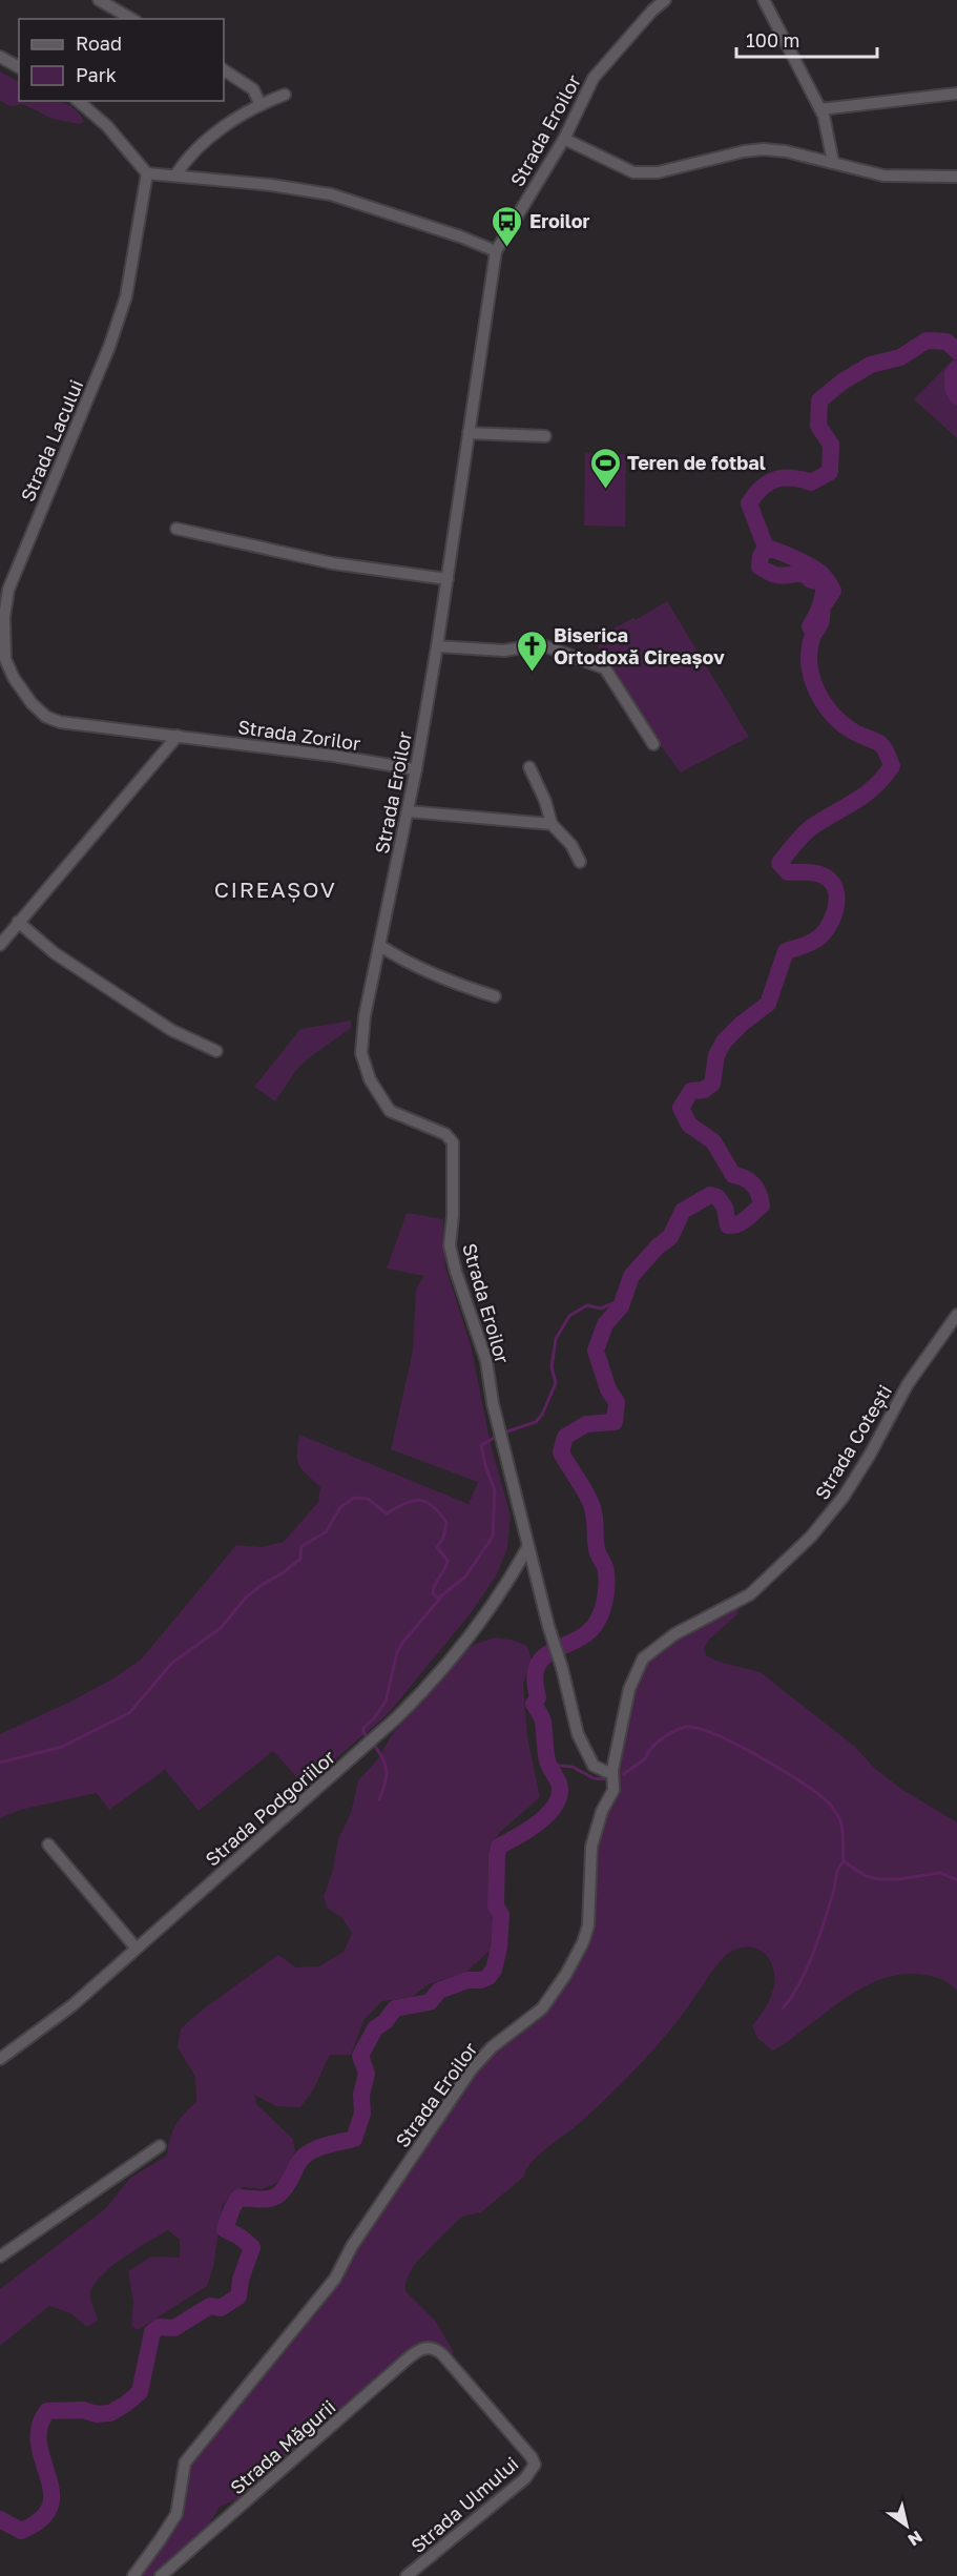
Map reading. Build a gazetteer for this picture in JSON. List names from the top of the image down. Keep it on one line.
{"streets":{"street":["Strada Eroilor","Strada Lacului","Strada Zorilor","Strada Cotești","Strada Podgoriilor","Strada Măgurii","Strada Ulmului"]},"crossings":[["Strada Eroilor","Strada Zorilor"],["Strada Eroilor","Strada Cotești"],["Strada Eroilor","Strada Podgoriilor"],["Strada Lacului","Strada Zorilor"],["Strada Măgurii","Strada Ulmului"]],"districts":["CIREAȘOV"],"places":{"bus stop":["Eroilor"],"sports":["Teren de fotbal"],"church":["Biserica Ortodoxă Cireașov"]},"legend":["Road","Park"],"scale_bar":"100 m","north":"bottom right"}
